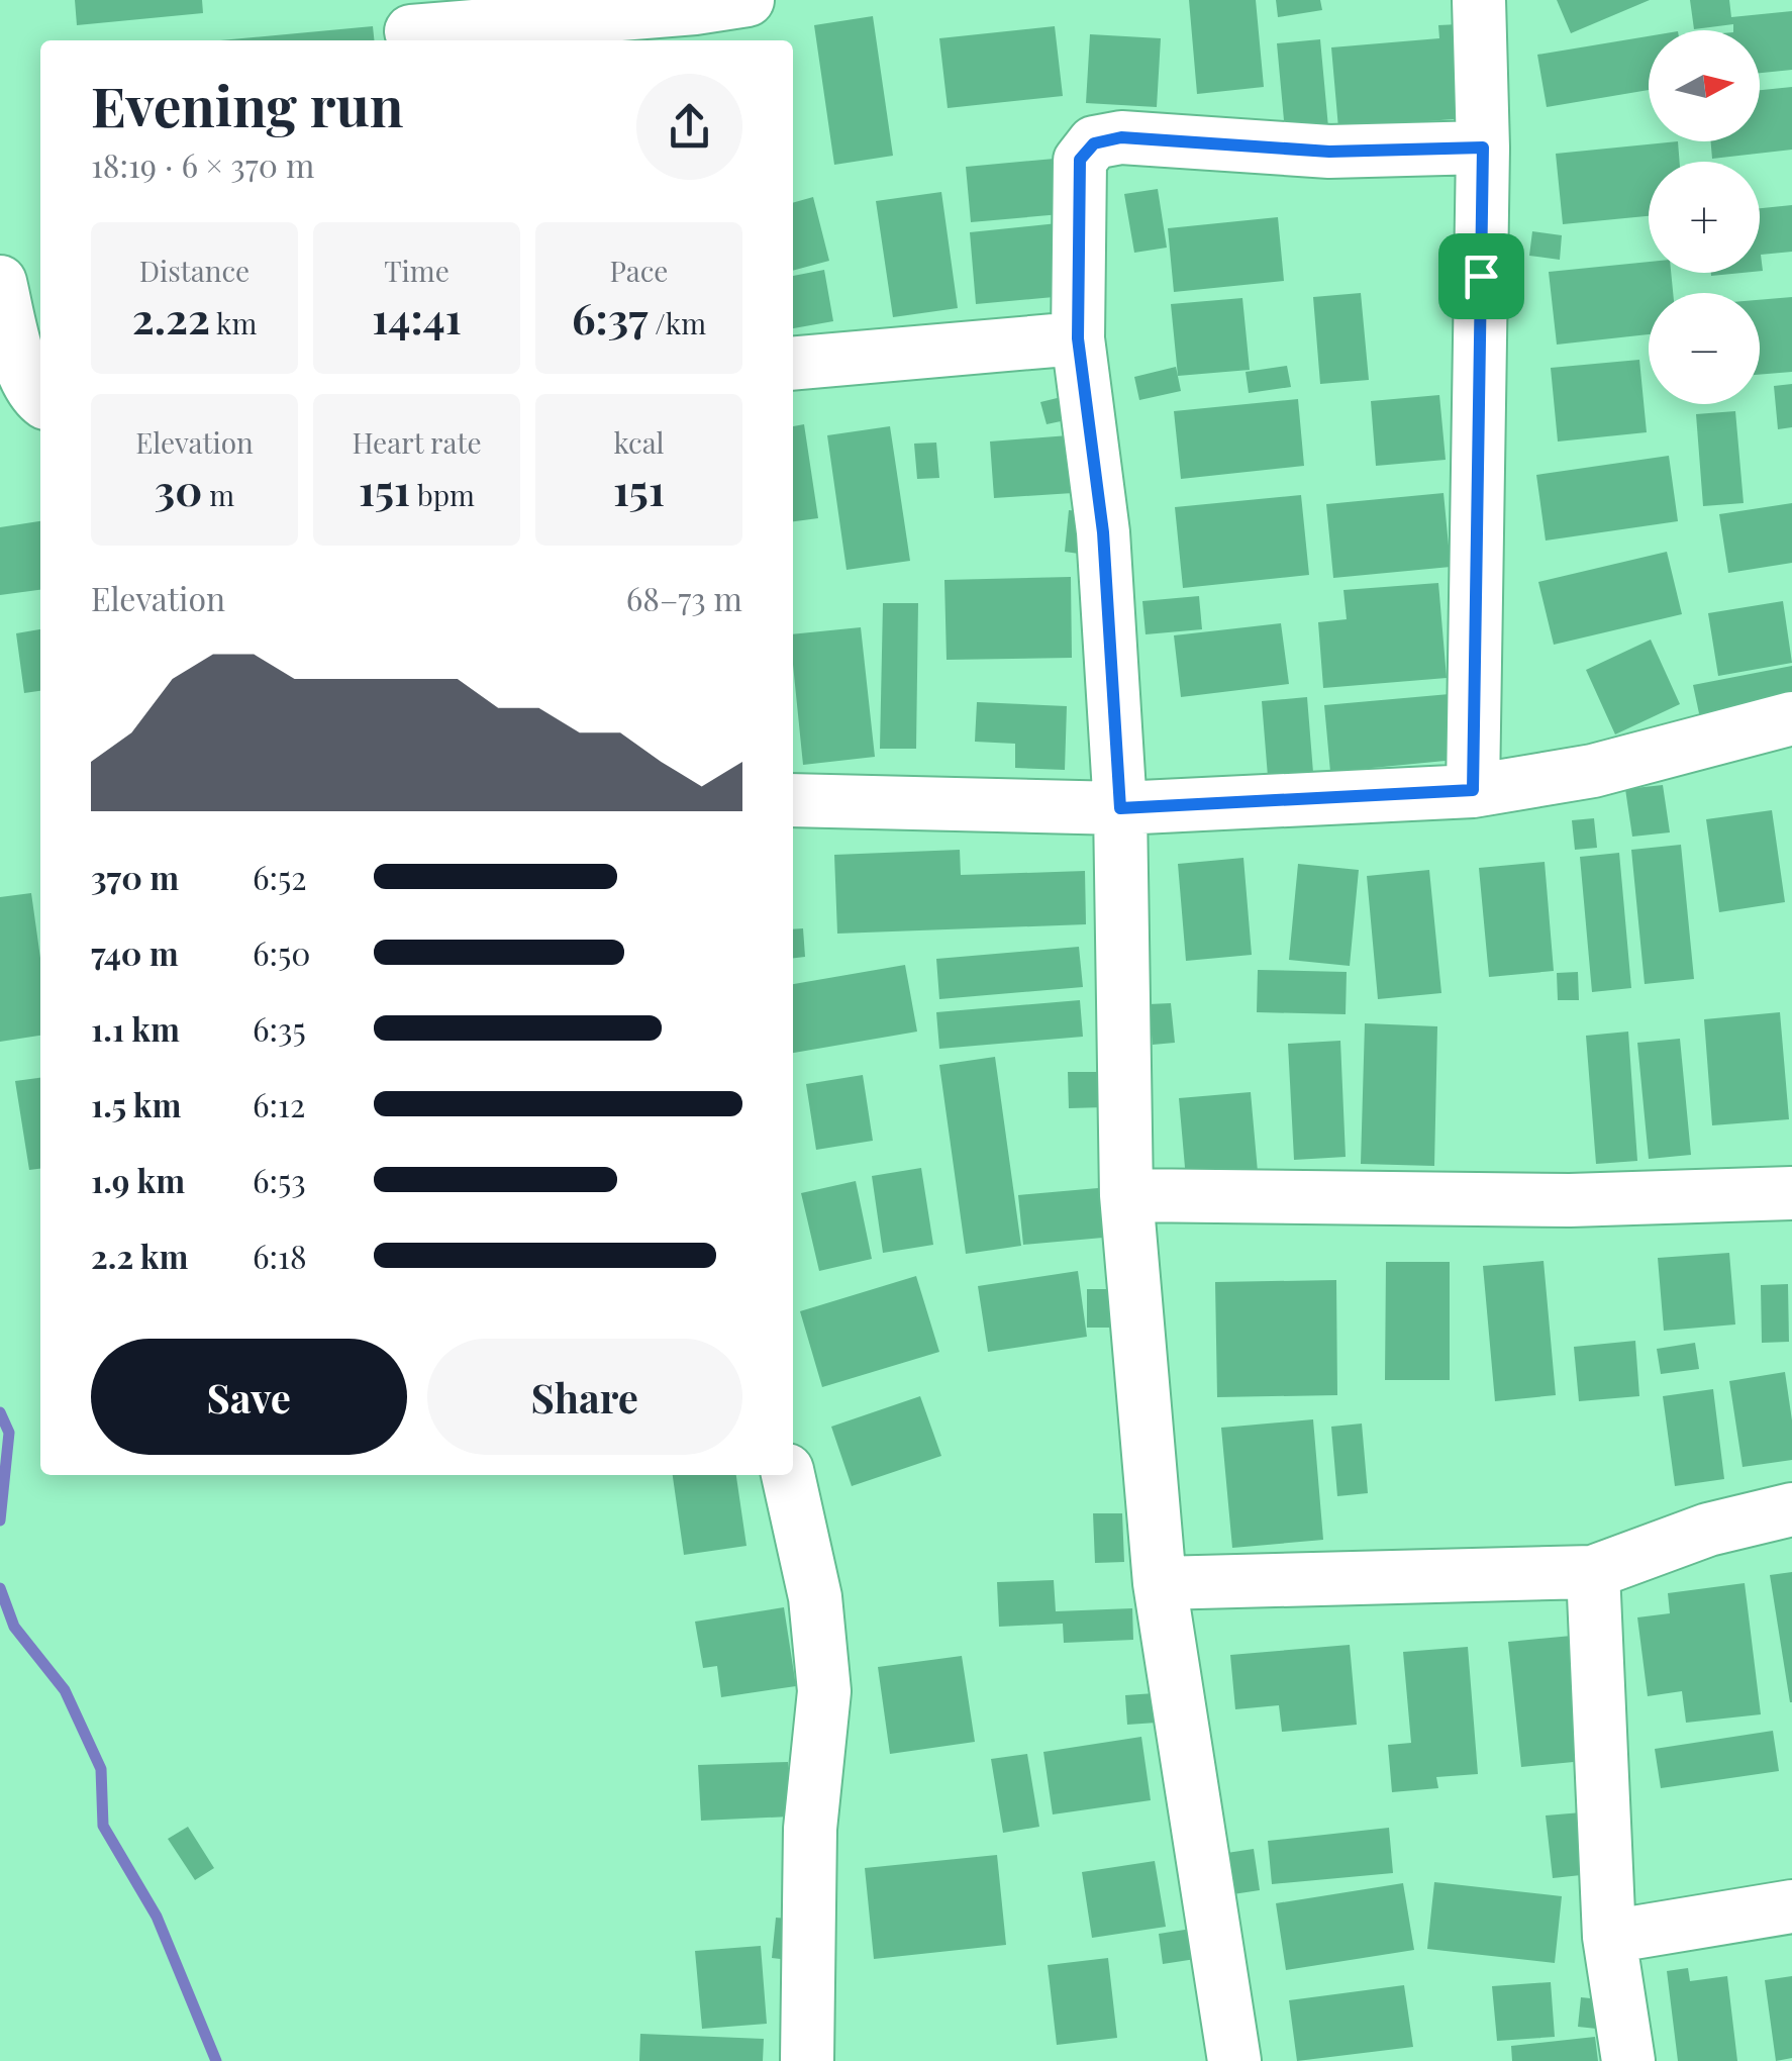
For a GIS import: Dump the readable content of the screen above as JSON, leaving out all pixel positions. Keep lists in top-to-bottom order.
{
  "north": "right",
  "page": {
    "map_buttons": ["+", "−"],
    "heading": ["Evening run", "18:19 · 6 × 370 m"],
    "stats": [
      ["Distance", "2.22 km"],
      ["Time", "14:41"],
      ["Pace", "6:37 /km"],
      ["Elevation", "30 m"],
      ["Heart rate", "151 bpm"],
      ["kcal", "151"]
    ],
    "chart": ["Elevation", "68–73 m"],
    "list": [
      {
        "name": "370 m",
        "note": "6:52"
      },
      {
        "name": "740 m",
        "note": "6:50"
      },
      {
        "name": "1.1 km",
        "note": "6:35"
      },
      {
        "name": "1.5 km",
        "note": "6:12"
      },
      {
        "name": "1.9 km",
        "note": "6:53"
      },
      {
        "name": "2.2 km",
        "note": "6:18"
      }
    ],
    "buttons": ["Save", "Share"]
  }
}
